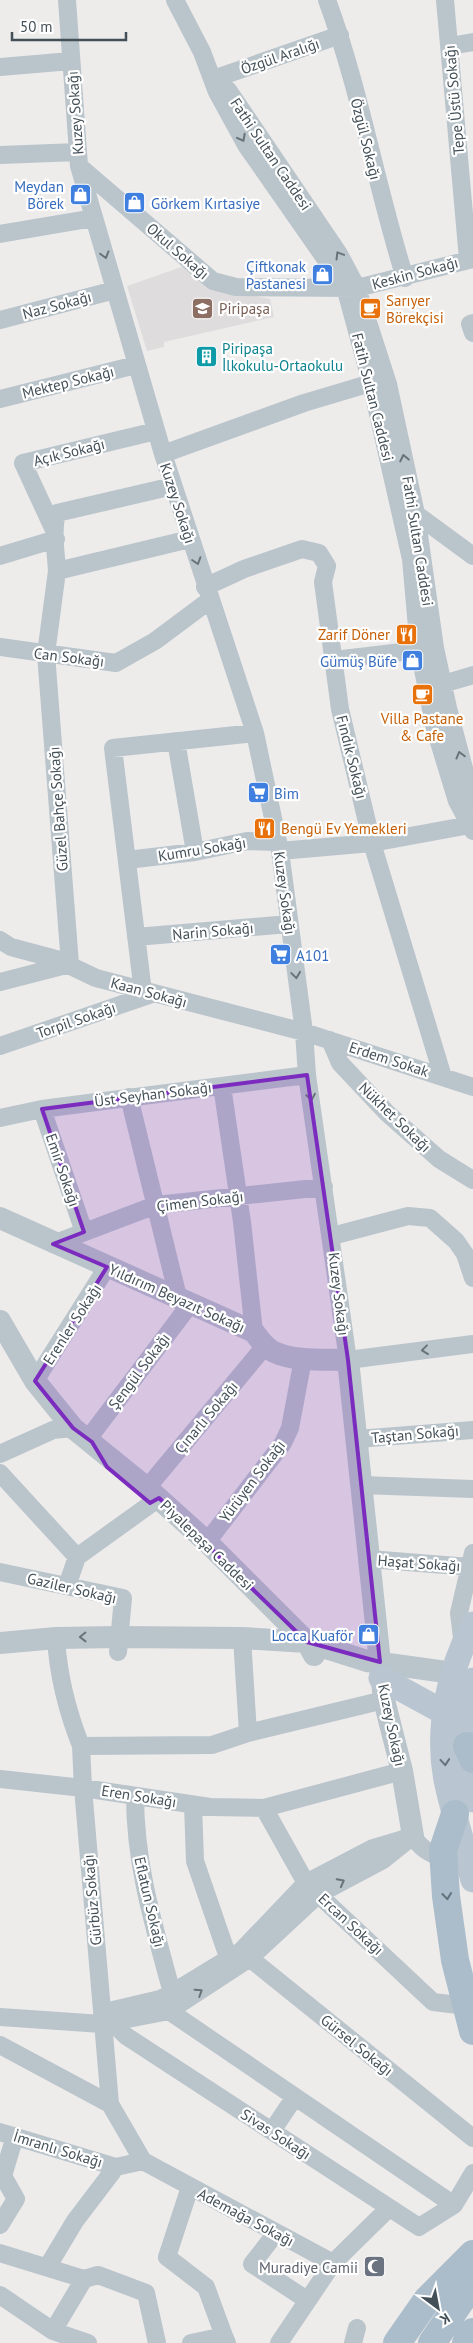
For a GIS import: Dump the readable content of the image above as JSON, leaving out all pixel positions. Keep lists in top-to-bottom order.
{
  "streets": {
    "street": [
      "Özgül Aralığı",
      "Tepe Üstü Sokağı",
      "Kuzey Sokağı",
      "Özgül Sokağı",
      "Fathi Sultan Caddesi",
      "Okul Sokağı",
      "Keskin Sokağı",
      "Naz Sokağı",
      "Mektep Sokağı",
      "Fatih Sultan Caddesi",
      "Açık Sokağı",
      "Can Sokağı",
      "Fındık Sokağı",
      "Güzel Bahçe Sokağı",
      "Kumru Sokağı",
      "Narin Sokağı",
      "Kaan Sokağı",
      "Torpil Sokağı",
      "Erdem Sokak",
      "Üst Seyhan Sokağı",
      "Nükhet Sokağı",
      "Emir Sokağı",
      "Çimen Sokağı",
      "Yıldırım Beyazıt Sokağı",
      "Erenler Sokağı",
      "Şengül Sokağı",
      "Çınarlı Sokağı",
      "Taştan Sokağı",
      "Yürüyen Sokağı",
      "Piyalepaşa Caddesi",
      "Haşat Sokağı",
      "Gaziler Sokağı",
      "Eren Sokağı",
      "Gürbüz Sokağı",
      "Eflatun Sokağı",
      "Ercan Sokağı",
      "Gürsel Sokağı",
      "Sivas Sokağı",
      "İmranlı Sokağı",
      "Ademağa Sokağı"
    ]
  },
  "crossings": [
    ["Özgül Aralığı", "Özgül Sokağı"],
    ["Özgül Aralığı", "Fathi Sultan Caddesi"],
    ["Tepe Üstü Sokağı", "Keskin Sokağı"],
    ["Kuzey Sokağı", "Okul Sokağı"],
    ["Kuzey Sokağı", "Naz Sokağı"],
    ["Kuzey Sokağı", "Mektep Sokağı"],
    ["Kuzey Sokağı", "Açık Sokağı"],
    ["Kuzey Sokağı", "Can Sokağı"],
    ["Kuzey Sokağı", "Fındık Sokağı"],
    ["Kuzey Sokağı", "Kumru Sokağı"],
    ["Kuzey Sokağı", "Narin Sokağı"],
    ["Kuzey Sokağı", "Kaan Sokağı"],
    ["Kuzey Sokağı", "Erdem Sokak"],
    ["Kuzey Sokağı", "Üst Seyhan Sokağı"],
    ["Kuzey Sokağı", "Çimen Sokağı"],
    ["Kuzey Sokağı", "Yıldırım Beyazıt Sokağı"],
    ["Kuzey Sokağı", "Taştan Sokağı"],
    ["Kuzey Sokağı", "Haşat Sokağı"],
    ["Kuzey Sokağı", "Eren Sokağı"],
    ["Özgül Sokağı", "Keskin Sokağı"],
    ["Fathi Sultan Caddesi", "Okul Sokağı"],
    ["Fathi Sultan Caddesi", "Keskin Sokağı"],
    ["Fathi Sultan Caddesi", "Fatih Sultan Caddesi"],
    ["Okul Sokağı", "Keskin Sokağı"],
    ["Okul Sokağı", "Fatih Sultan Caddesi"],
    ["Keskin Sokağı", "Fatih Sultan Caddesi"],
    ["Açık Sokağı", "Güzel Bahçe Sokağı"],
    ["Can Sokağı", "Fındık Sokağı"],
    ["Can Sokağı", "Güzel Bahçe Sokağı"],
    ["Fındık Sokağı", "Erdem Sokak"],
    ["Güzel Bahçe Sokağı", "Kaan Sokağı"],
    ["Kaan Sokağı", "Torpil Sokağı"],
    ["Kaan Sokağı", "Erdem Sokak"],
    ["Erdem Sokak", "Nükhet Sokağı"],
    ["Üst Seyhan Sokağı", "Emir Sokağı"],
    ["Emir Sokağı", "Çimen Sokağı"],
    ["Çimen Sokağı", "Yıldırım Beyazıt Sokağı"],
    ["Yıldırım Beyazıt Sokağı", "Erenler Sokağı"],
    ["Yıldırım Beyazıt Sokağı", "Şengül Sokağı"],
    ["Yıldırım Beyazıt Sokağı", "Çınarlı Sokağı"],
    ["Yıldırım Beyazıt Sokağı", "Yürüyen Sokağı"],
    ["Erenler Sokağı", "Piyalepaşa Caddesi"],
    ["Şengül Sokağı", "Piyalepaşa Caddesi"],
    ["Çınarlı Sokağı", "Piyalepaşa Caddesi"],
    ["Yürüyen Sokağı", "Piyalepaşa Caddesi"],
    ["Eren Sokağı", "Gürbüz Sokağı"],
    ["Eren Sokağı", "Eflatun Sokağı"],
    ["Eren Sokağı", "Ercan Sokağı"],
    ["Gürbüz Sokağı", "Sivas Sokağı"],
    ["İmranlı Sokağı", "Ademağa Sokağı"]
  ],
  "one_way": ["Fathi Sultan Caddesi", "Fatih Sultan Caddesi"],
  "places": {
    "shop": [
      "Meydan Börek",
      "Görkem Kırtasiye",
      "Çiftkonak Pastanesi",
      "Gümüş Büfe",
      "Locca Kuaför"
    ],
    "school or university": ["Piripaşa"],
    "cafe": ["Sarıyer Börekçisi", "Villa Pastane & Cafe"],
    "building": ["Piripaşa İlkokulu-Ortaokulu"],
    "restaurant": ["Zarif Döner", "Bengü Ev Yemekleri"],
    "supermarket": ["Bim", "A101"],
    "mosque": ["Muradiye Camii"]
  },
  "scale_bar": "50 m",
  "north": "bottom right"
}
